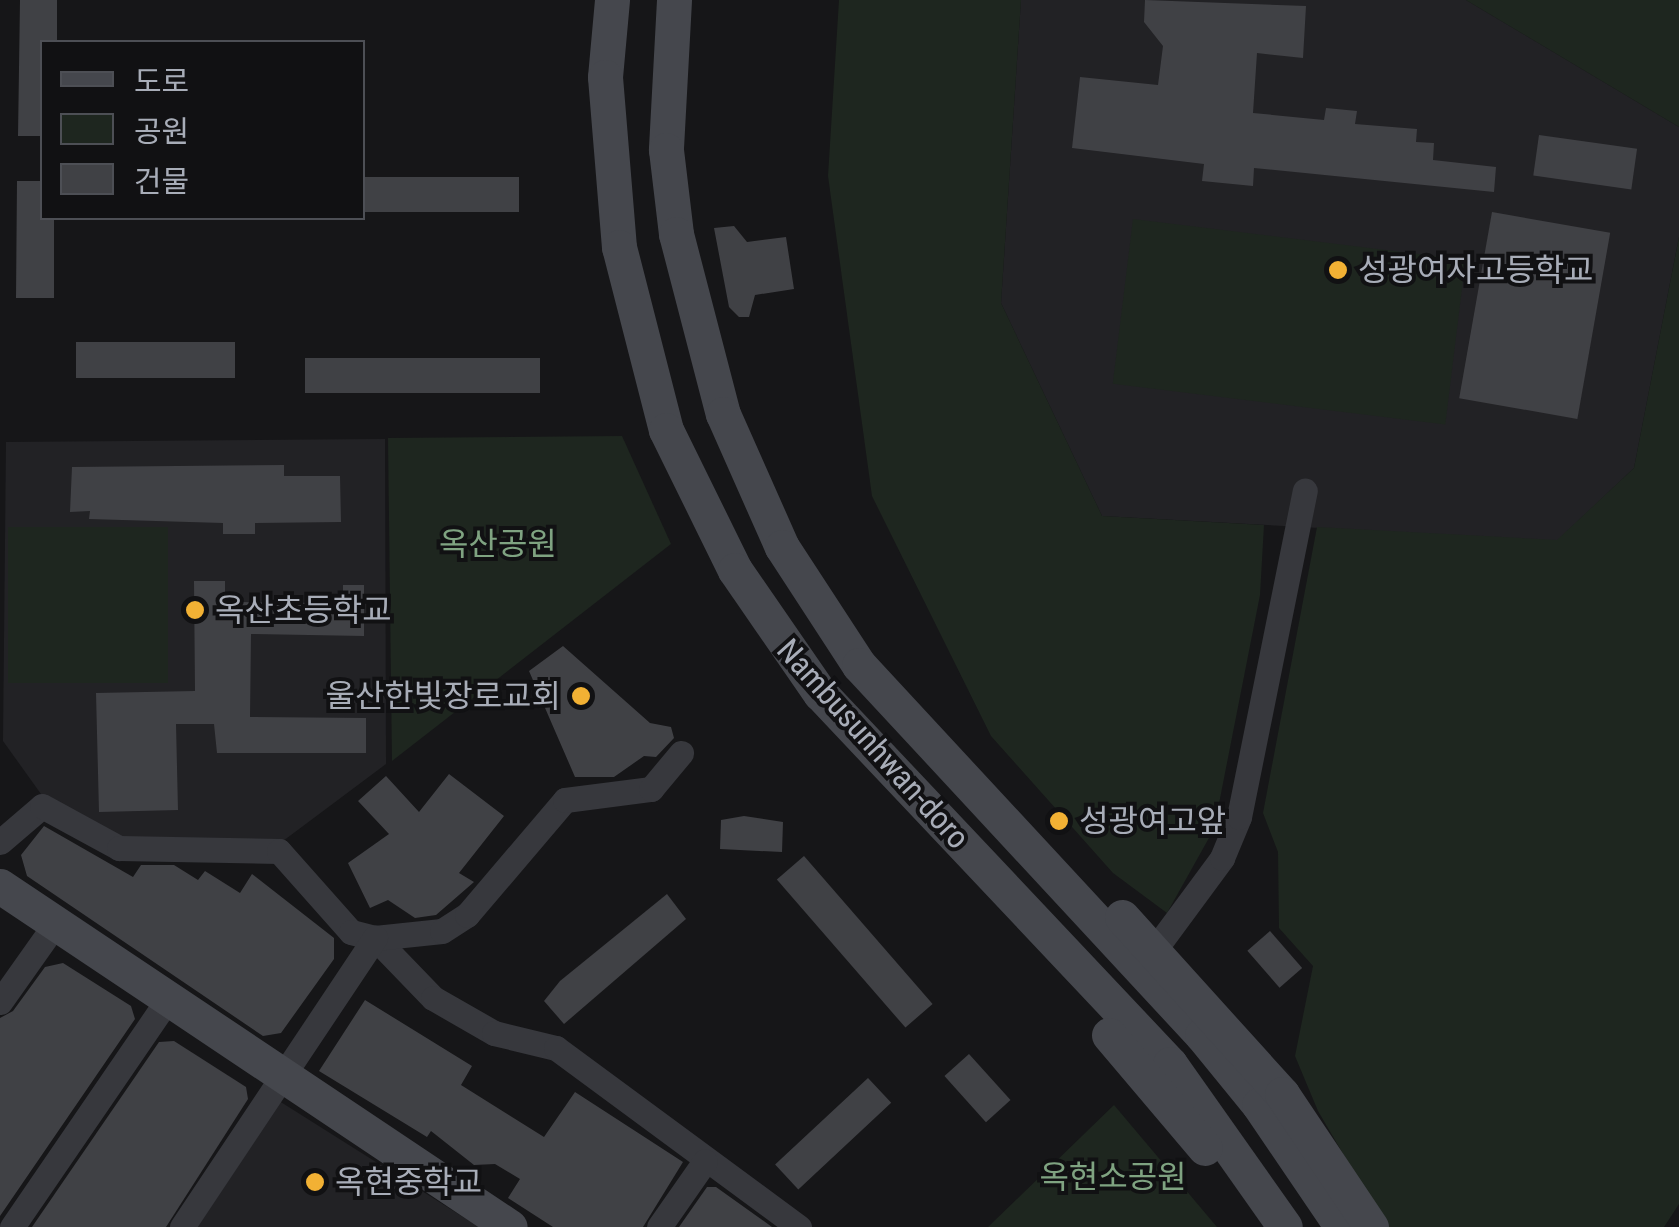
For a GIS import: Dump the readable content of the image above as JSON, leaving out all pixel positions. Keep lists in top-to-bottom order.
{
  "streets": {
    "main road": ["Nambusunhwan-doro"]
  },
  "parks": ["옥산공원", "옥현소공원"],
  "places": [
    "성광여자고등학교",
    "옥산초등학교",
    "울산한빛장로교회",
    "성광여고앞",
    "옥현중학교"
  ],
  "legend": ["도로", "공원", "건물"]
}
